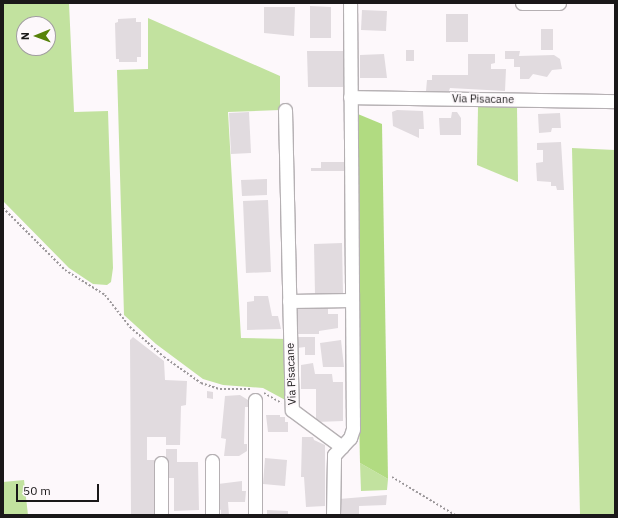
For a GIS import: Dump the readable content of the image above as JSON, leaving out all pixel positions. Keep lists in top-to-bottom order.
{
  "streets": {
    "street": ["Via Pisacane"]
  },
  "scale_bar": "50 m",
  "north": "left"
}
